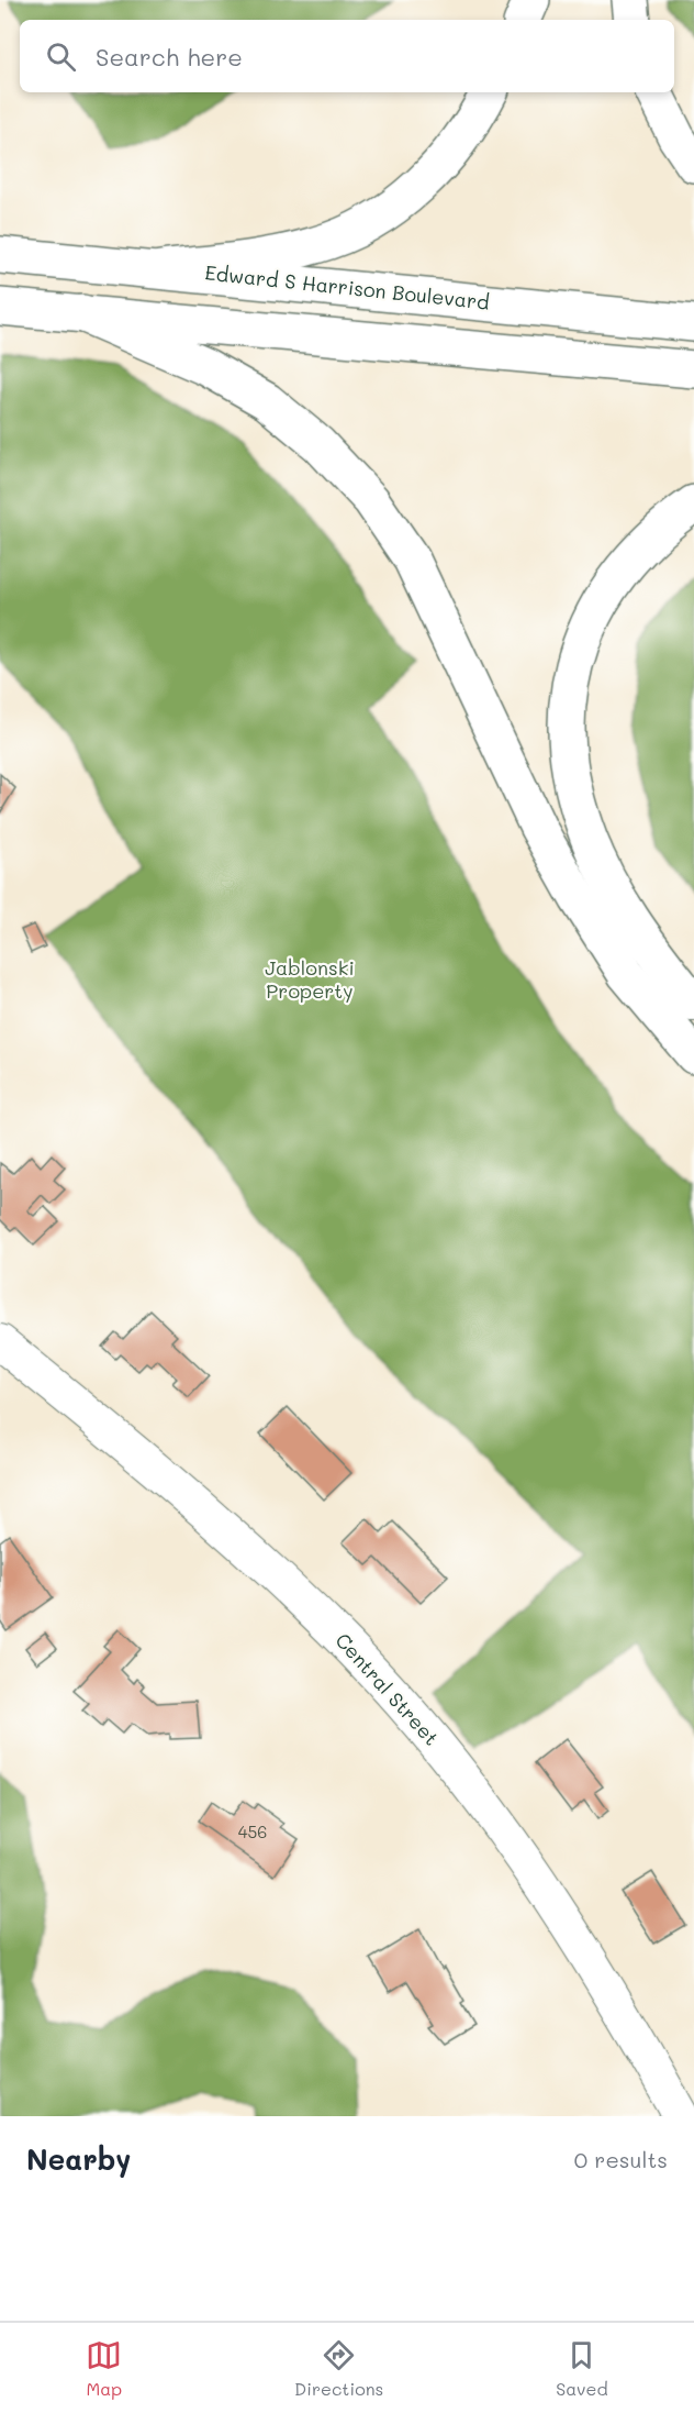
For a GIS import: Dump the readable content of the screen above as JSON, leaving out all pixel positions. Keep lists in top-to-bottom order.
{
  "streets": {
    "main road": ["Edward S Harrison Boulevard"],
    "street": ["Central Street"]
  },
  "parks": ["Jablonski Property"],
  "house_numbers": ["456"],
  "page": {
    "search": "Search here",
    "heading": ["Nearby", "0 results"],
    "nav": ["Map", "Directions", "Saved"]
  }
}
